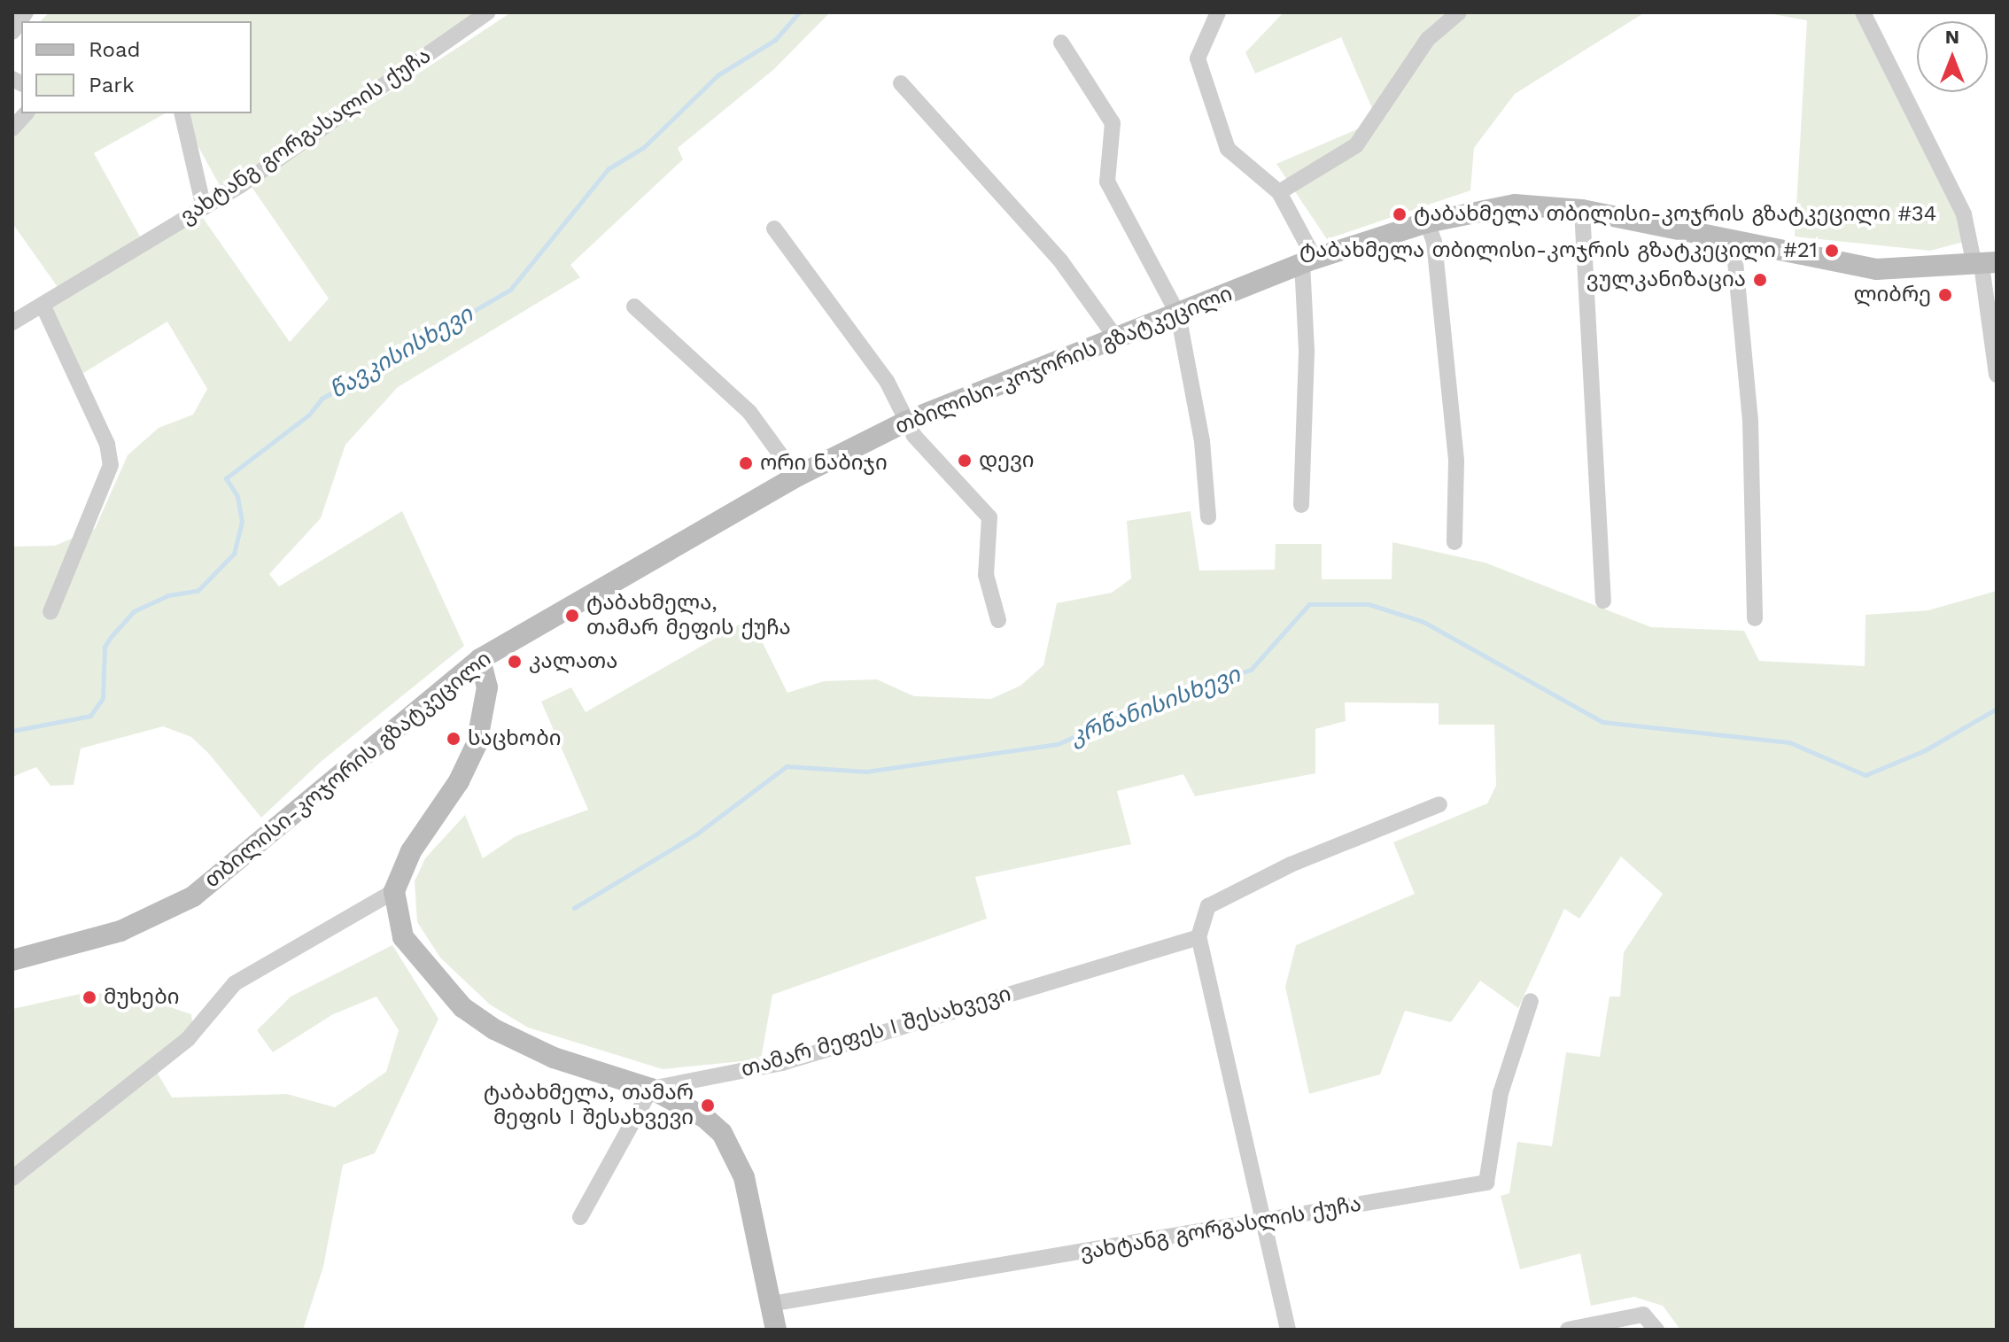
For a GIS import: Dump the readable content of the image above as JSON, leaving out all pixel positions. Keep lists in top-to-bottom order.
{
  "streets": {
    "main road": ["თბილისი-კოჯორის გზატკეცილი"],
    "street": ["ვახტანგ გორგასალის ქუჩა", "თამარ მეფეს I შესახვევი", "ვახტანგ გორგასლის ქუჩა"]
  },
  "water": ["წავკისისხევი", "კრწანისისხევი"],
  "places": [
    "ტაბახმელა თბილისი-კოჯრის გზატკეცილი #34",
    "ტაბახმელა თბილისი-კოჯრის გზატკეცილი #21",
    "ვულკანიზაცია",
    "ლიბრე",
    "დევი",
    "ორი ნაბიჯი",
    "ტაბახმელა, თამარ მეფის ქუჩა",
    "კალათა",
    "საცხობი",
    "მუხები",
    "ტაბახმელა, თამარ მეფის I შესახვევი"
  ],
  "legend": ["Road", "Park"],
  "north": "top"
}
